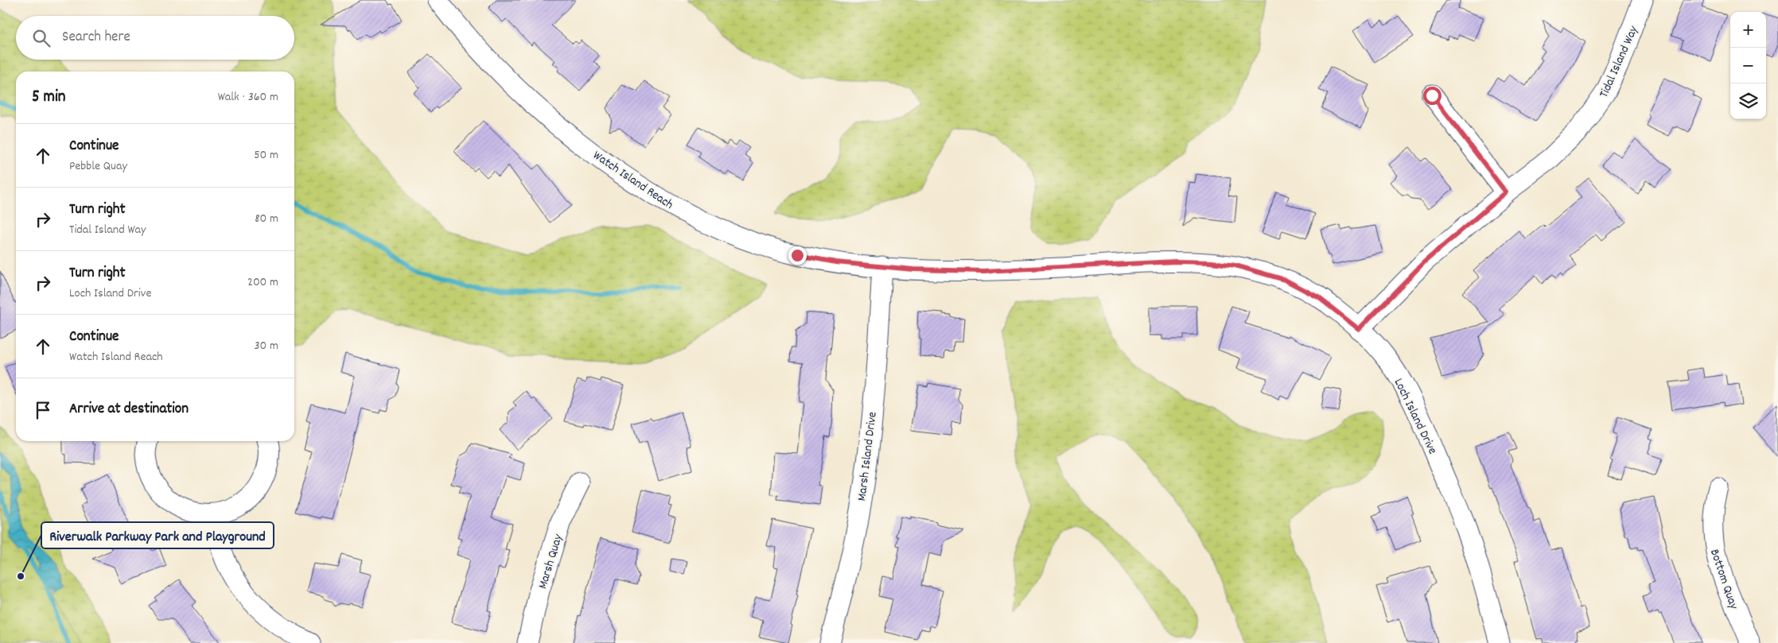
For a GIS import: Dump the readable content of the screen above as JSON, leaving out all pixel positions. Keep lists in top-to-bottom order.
{
  "streets": {
    "street": [
      "Tidal Island Way",
      "Watch Island Reach",
      "Loch Island Drive",
      "Marsh Island Drive",
      "Marsh Quay",
      "Bottom Quay"
    ]
  },
  "crossings": [
    ["Tidal Island Way", "Loch Island Drive"],
    ["Watch Island Reach", "Loch Island Drive"],
    ["Watch Island Reach", "Marsh Island Drive"],
    ["Loch Island Drive", "Marsh Island Drive"]
  ],
  "places": ["Riverwalk Parkway Park and Playground"],
  "page": {
    "map_buttons": ["+", "−"],
    "search": "Search here",
    "heading": ["5 min", "Walk · 360 m"],
    "list": [
      ["Continue", "Pebble Quay", "50 m"],
      ["Turn right", "Tidal Island Way", "80 m"],
      ["Turn right", "Loch Island Drive", "200 m"],
      ["Continue", "Watch Island Reach", "30 m"],
      "Arrive at destination"
    ]
  }
}
